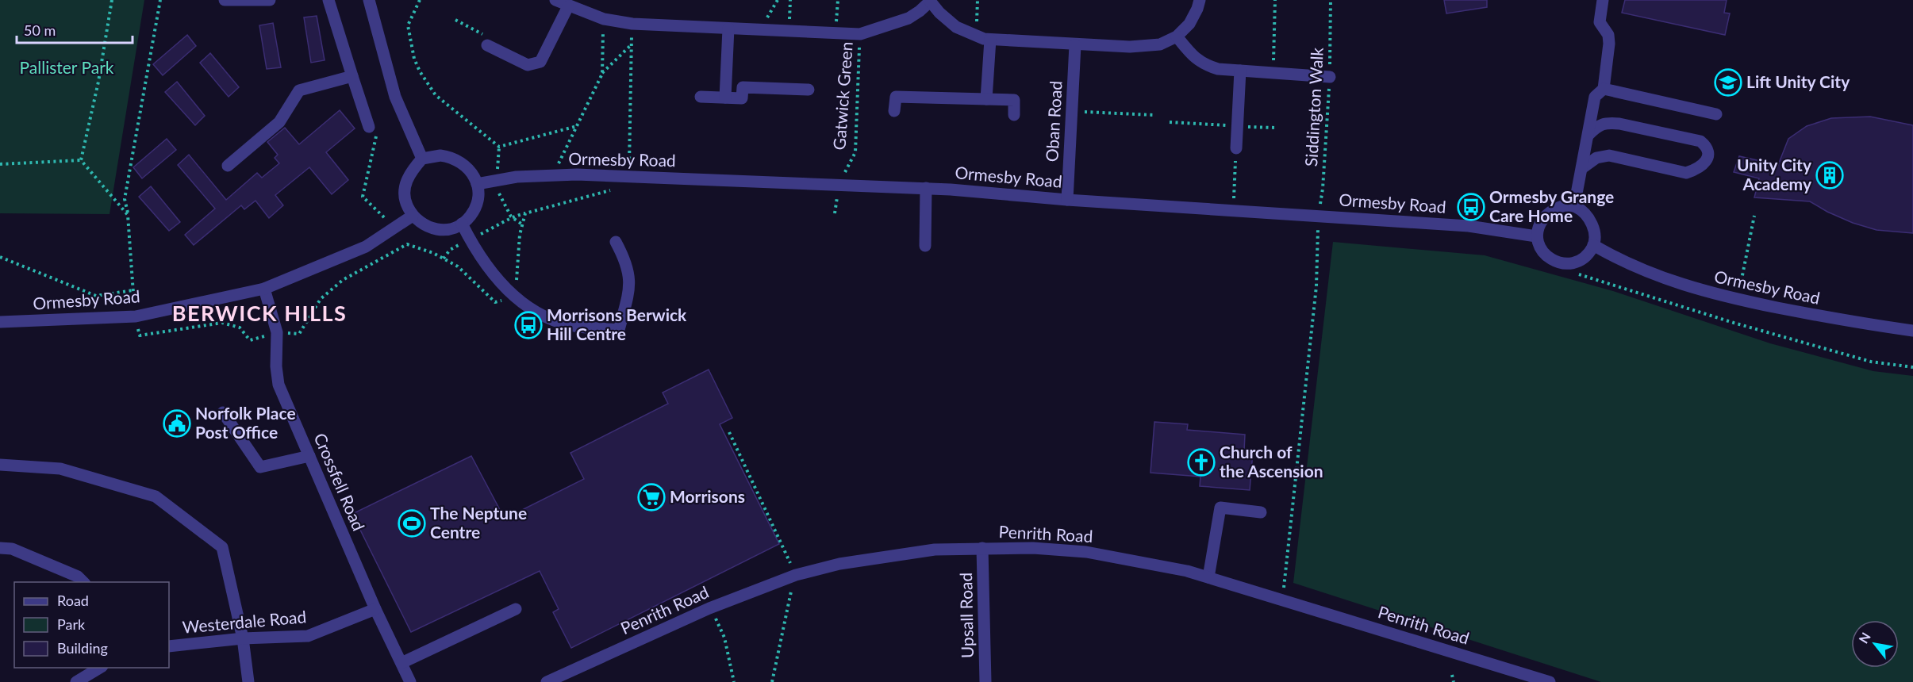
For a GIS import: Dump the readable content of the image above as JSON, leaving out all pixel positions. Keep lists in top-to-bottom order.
{
  "streets": {
    "street": [
      "Oban Road",
      "Ormesby Road",
      "Crossfell Road",
      "Penrith Road",
      "Upsall Road",
      "Westerdale Road"
    ],
    "path": ["Gatwick Green", "Siddington Walk"]
  },
  "crossings": [
    ["Gatwick Green", "Ormesby Road"],
    ["Siddington Walk", "Ormesby Road"],
    ["Siddington Walk", "Penrith Road"],
    ["Oban Road", "Ormesby Road"],
    ["Ormesby Road", "Crossfell Road"],
    ["Crossfell Road", "Westerdale Road"],
    ["Penrith Road", "Upsall Road"]
  ],
  "districts": ["BERWICK HILLS"],
  "parks": ["Pallister Park"],
  "places": {
    "school or university": ["Lift Unity City"],
    "building": ["Unity City Academy"],
    "bus stop": ["Ormesby Grange Care Home", "Morrisons Berwick Hill Centre"],
    "public building": ["Norfolk Place Post Office"],
    "church": ["Church of the Ascension"],
    "supermarket": ["Morrisons"],
    "sports": ["The Neptune Centre"]
  },
  "legend": ["Road", "Park", "Building"],
  "scale_bar": "50 m",
  "north": "top left"
}
